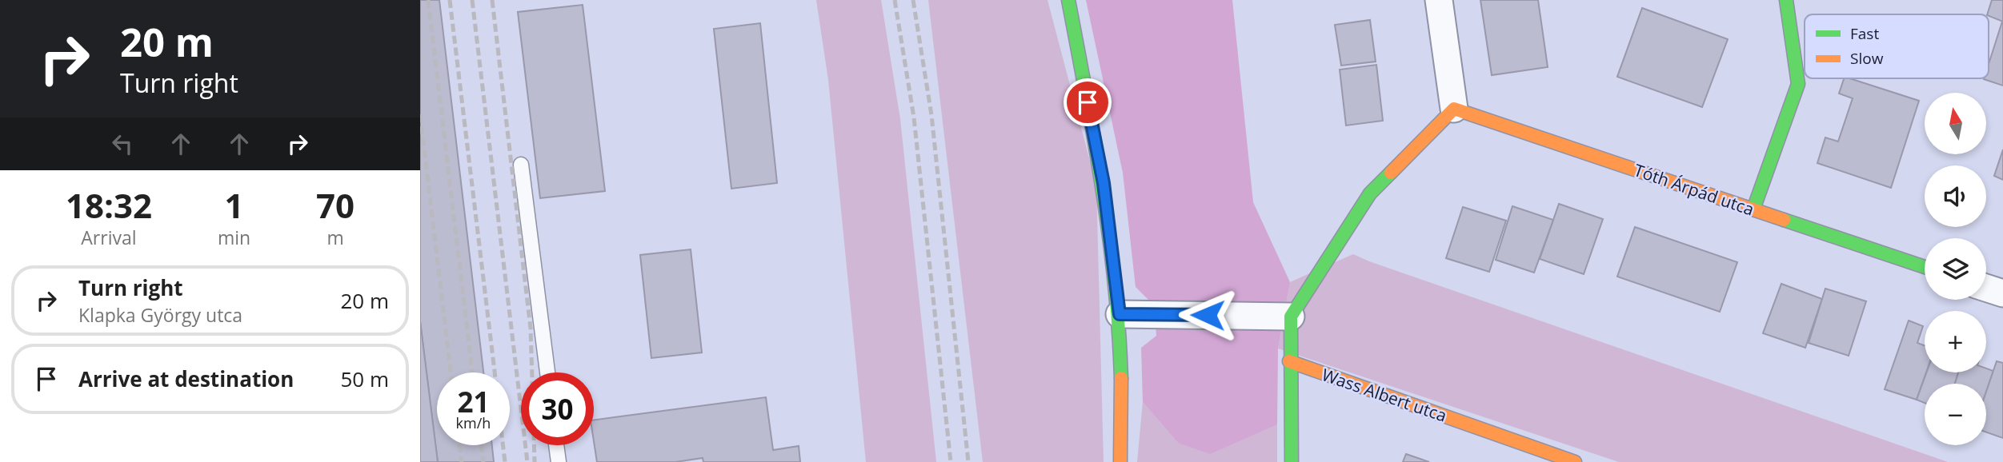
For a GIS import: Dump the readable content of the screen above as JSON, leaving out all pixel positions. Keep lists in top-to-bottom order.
{
  "streets": {
    "street": ["Tóth Árpád utca", "Wass Albert utca"]
  },
  "legend": ["Fast", "Slow"],
  "north": "top",
  "page": {
    "turn": ["20 m", "Turn right"],
    "map_buttons": ["+", "−"],
    "eta": [
      "18:32",
      "Arrival",
      "1",
      "min",
      "70",
      "m"
    ],
    "list": [
      {
        "name": "Turn right",
        "note": "Klapka György utca",
        "value": "20 m"
      },
      {
        "name": "Arrive at destination",
        "value": "50 m"
      }
    ],
    "speed": "21 km/h",
    "limit": "30"
  }
}
